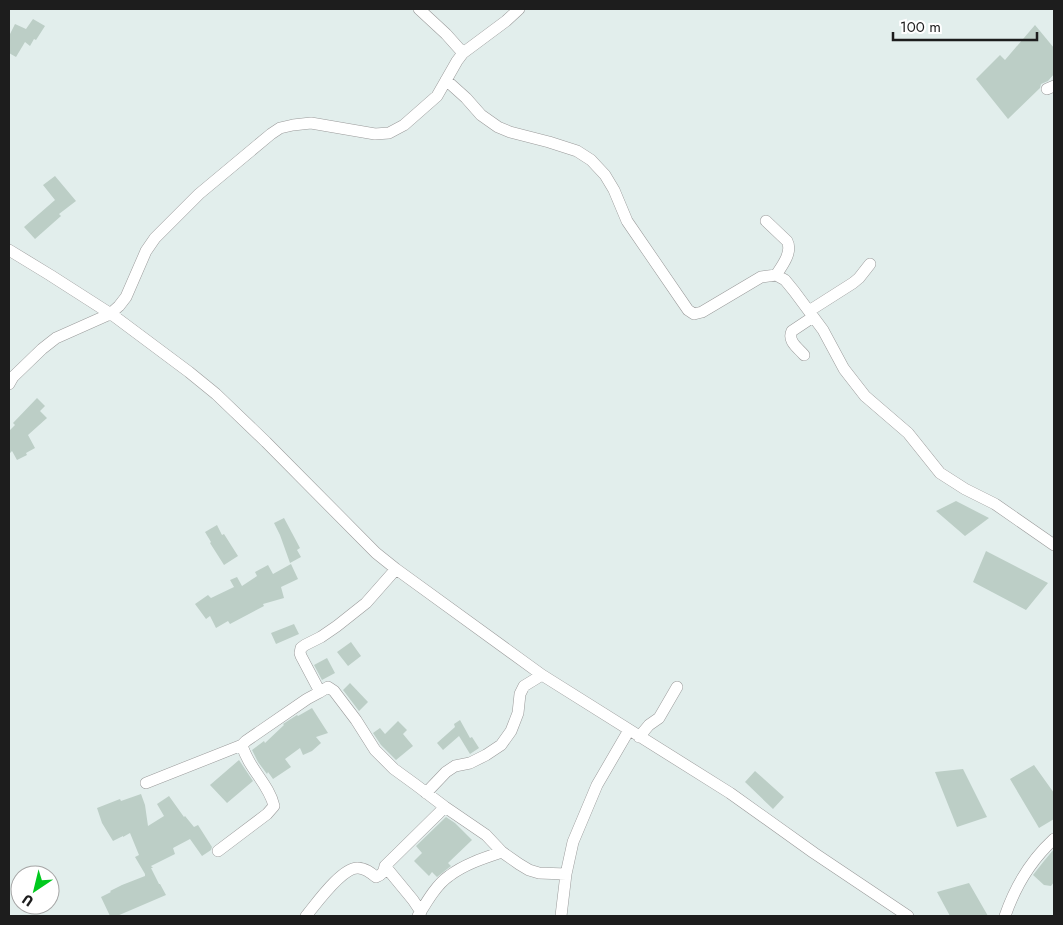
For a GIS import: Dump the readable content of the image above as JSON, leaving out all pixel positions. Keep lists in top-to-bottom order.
{
  "scale_bar": "100 m",
  "north": "bottom left"
}
